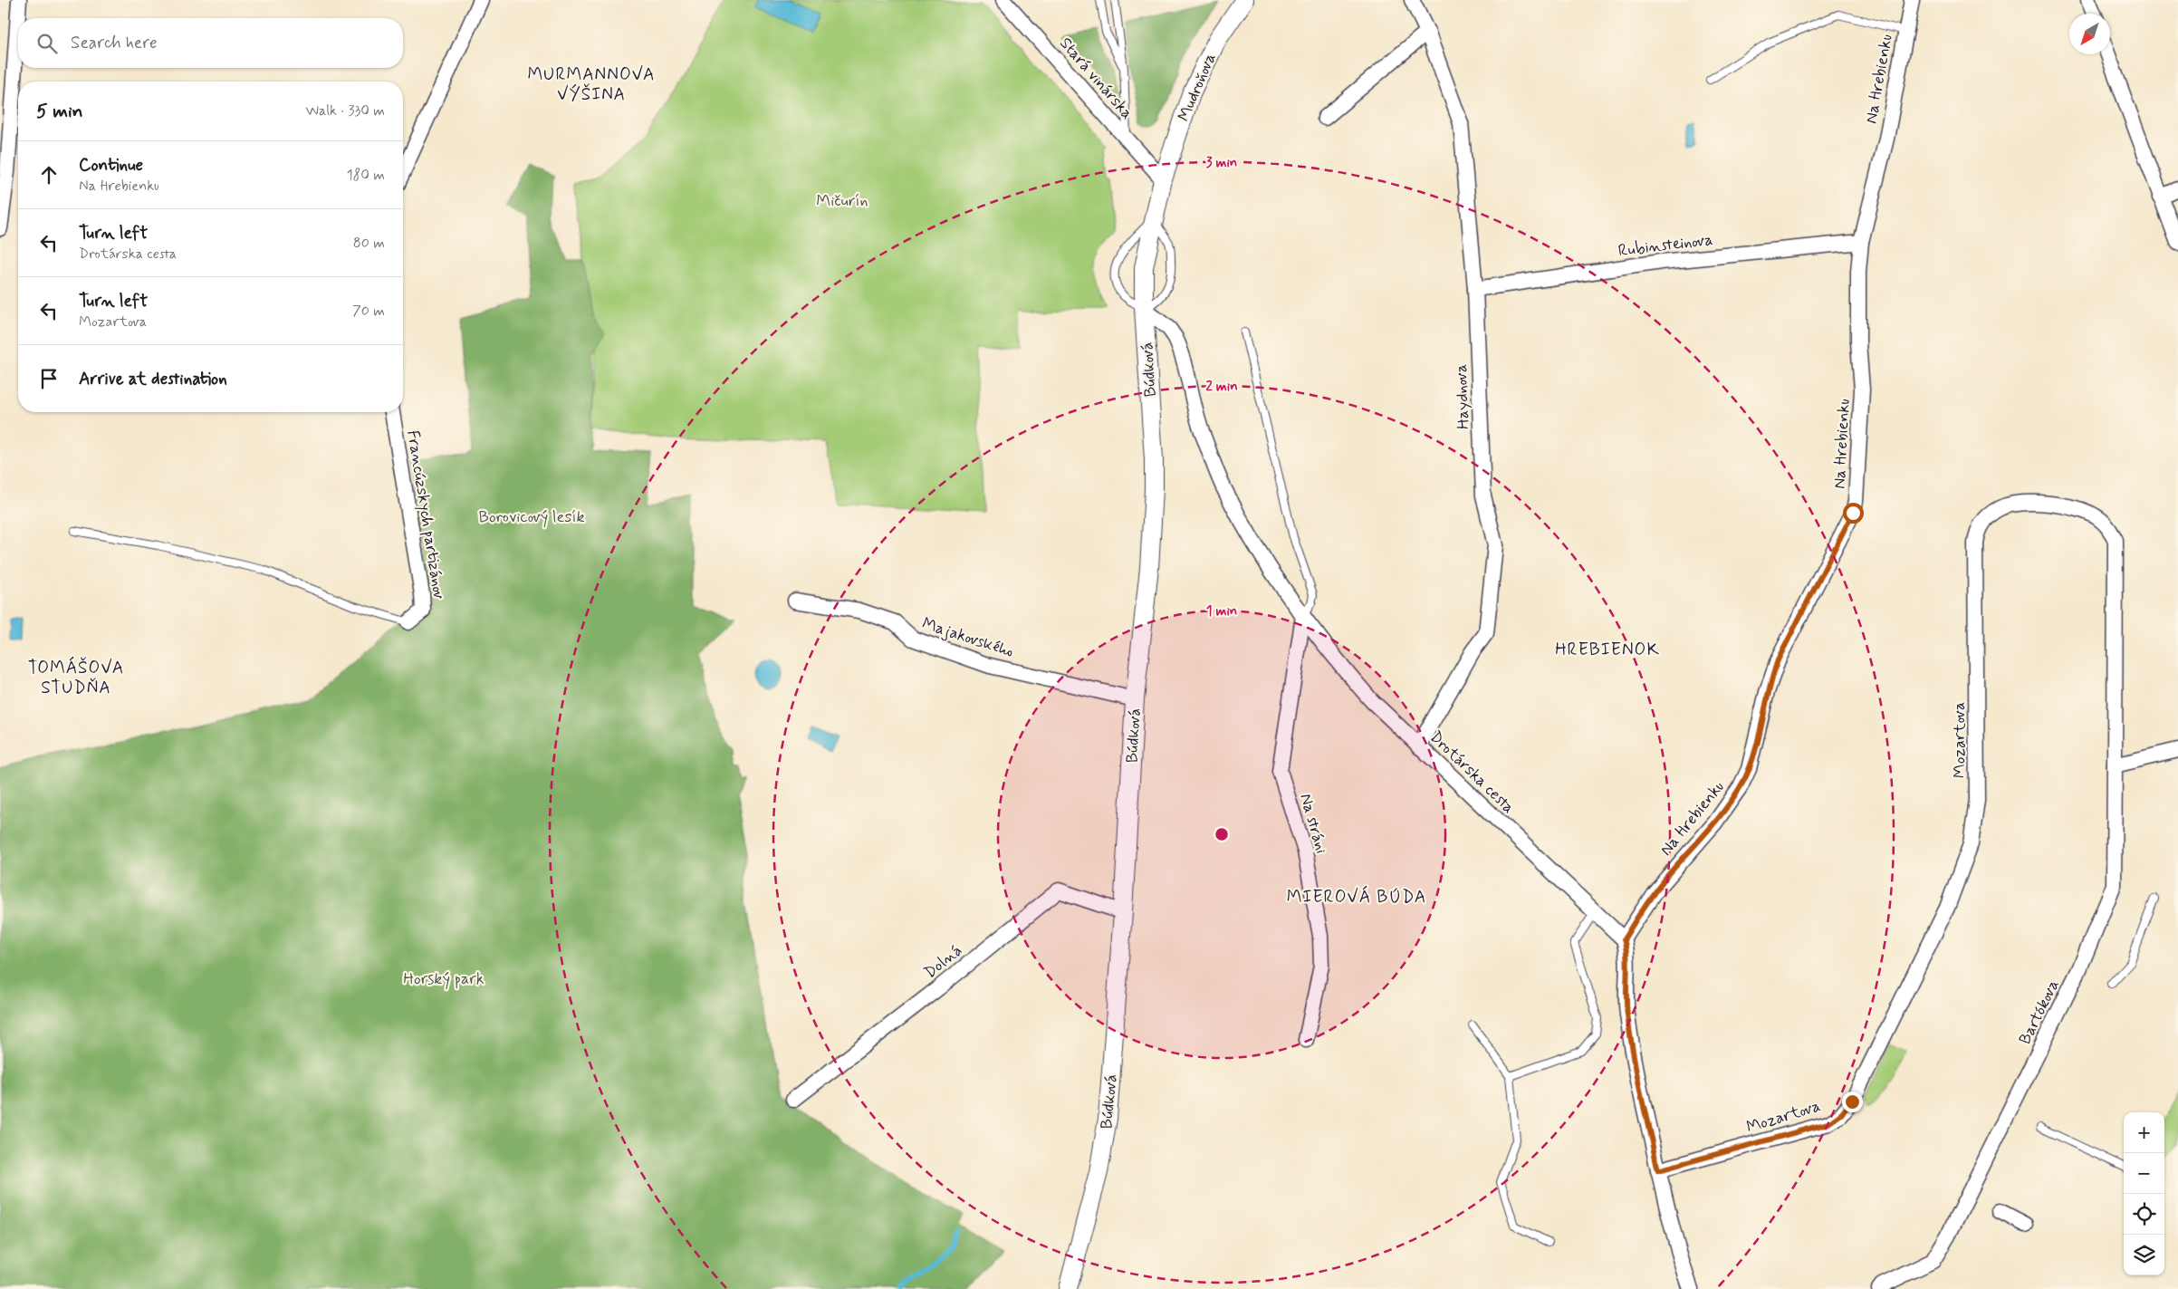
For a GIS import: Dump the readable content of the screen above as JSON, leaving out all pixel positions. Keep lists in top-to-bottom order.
{
  "streets": {
    "street": [
      "Stará vinárska",
      "Na Hrebienku",
      "Mudroňova",
      "Rubinsteinova",
      "Búdková",
      "Haydnova",
      "Francúzskych partizánov",
      "Majakovského",
      "Mozartova",
      "Drotárska cesta",
      "Na stráni",
      "Dolná",
      "Bartókova"
    ]
  },
  "crossings": [
    ["Stará vinárska", "Mudroňova"],
    ["Stará vinárska", "Búdková"],
    ["Na Hrebienku", "Rubinsteinova"],
    ["Na Hrebienku", "Drotárska cesta"],
    ["Mudroňova", "Búdková"],
    ["Rubinsteinova", "Haydnova"],
    ["Búdková", "Majakovského"],
    ["Búdková", "Drotárska cesta"],
    ["Búdková", "Dolná"],
    ["Haydnova", "Drotárska cesta"],
    ["Mozartova", "Bartókova"],
    ["Drotárska cesta", "Na stráni"]
  ],
  "districts": [
    "MURMANNOVA VÝŠINA",
    "HREBIENOK",
    "TOMÁŠOVA STUDŇA",
    "MIEROVÁ BÚDA"
  ],
  "parks": ["Mičurín", "Borovicový lesík", "Horský park"],
  "north": "bottom left",
  "page": {
    "search": "Search here",
    "heading": ["5 min", "Walk · 330 m"],
    "list": [
      ["Continue", "Na Hrebienku", "180 m"],
      ["Turn left", "Drotárska cesta", "80 m"],
      ["Turn left", "Mozartova", "70 m"],
      "Arrive at destination"
    ],
    "map_buttons": ["+", "−"]
  },
  "rings": ["3 min", "2 min", "1 min"]
}
